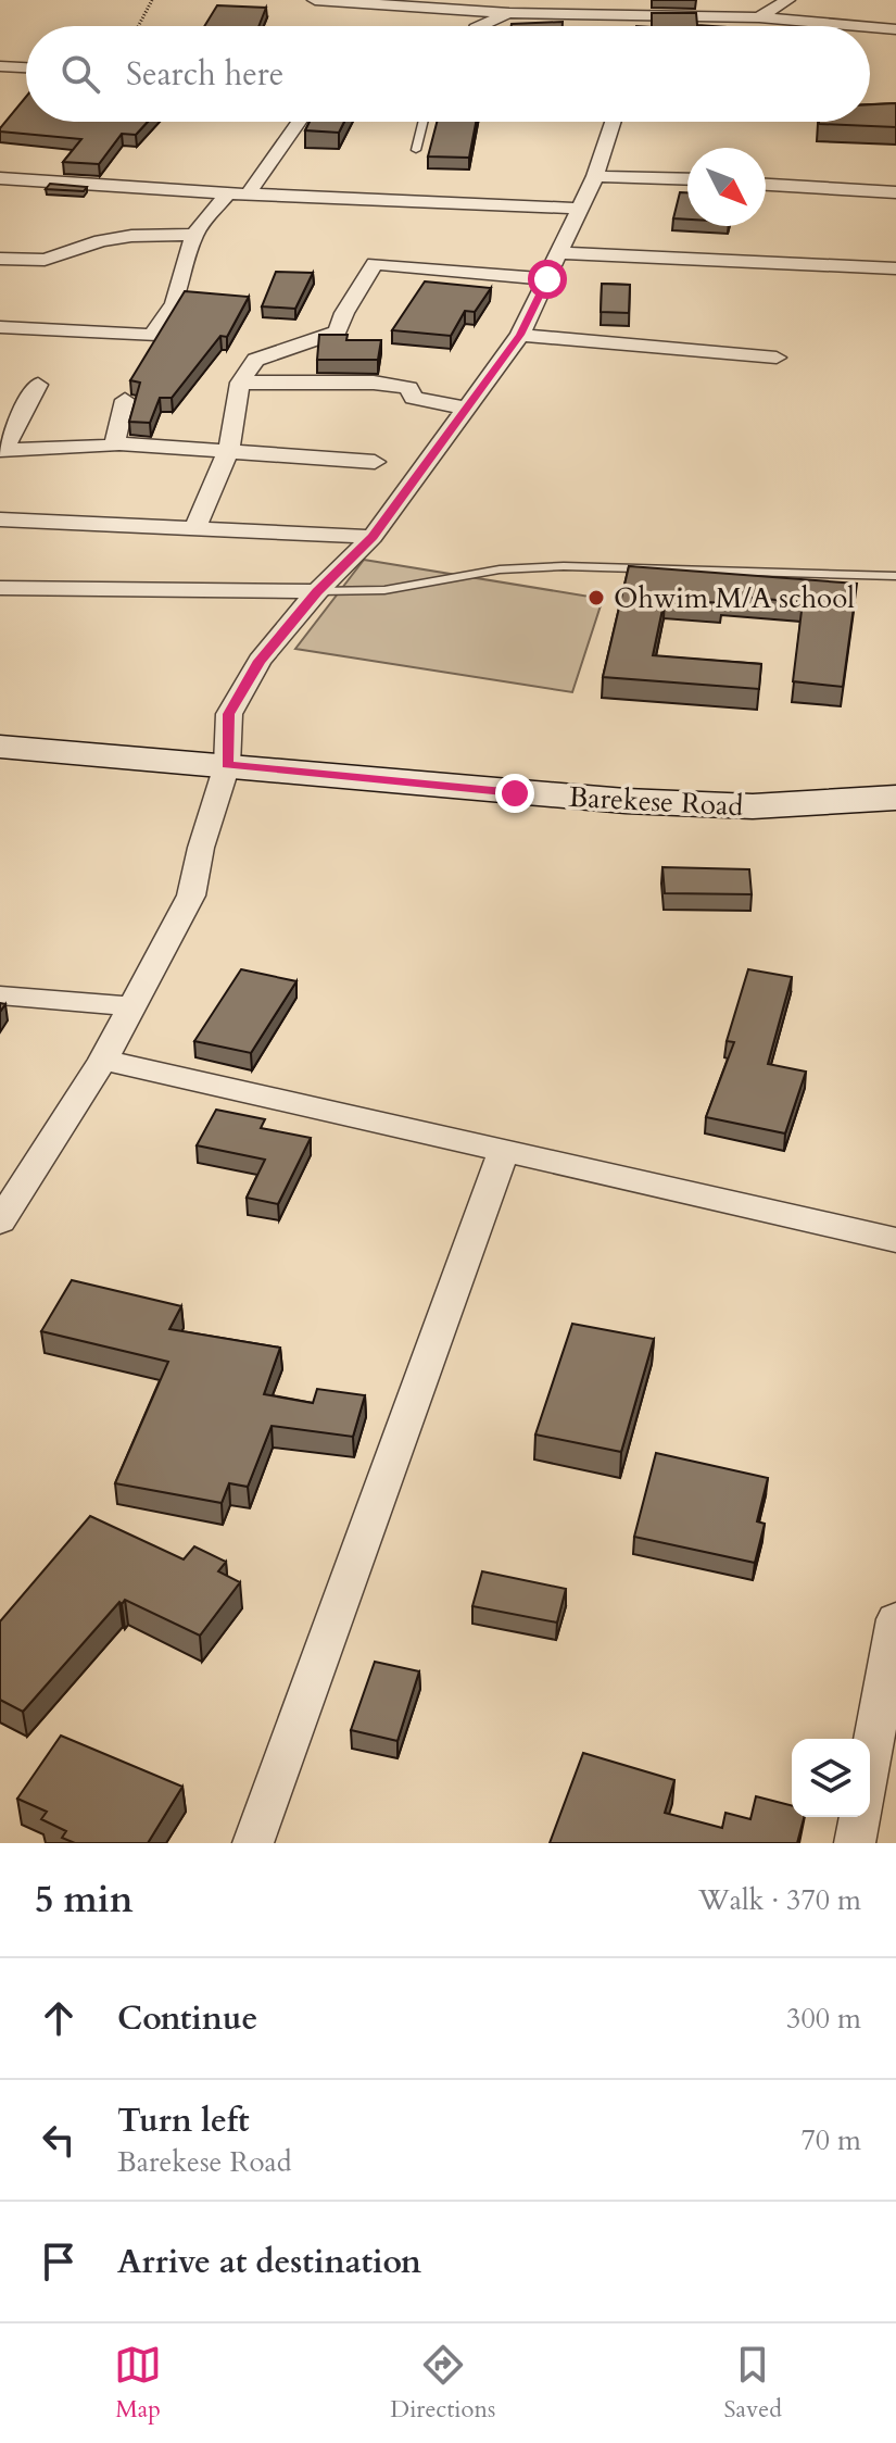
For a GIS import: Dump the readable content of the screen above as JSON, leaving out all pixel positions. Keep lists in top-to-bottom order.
{
  "streets": {
    "main road": ["Barekese Road"]
  },
  "places": ["Ohwim M/A school"],
  "north": "bottom right",
  "page": {
    "search": "Search here",
    "heading": ["5 min", "Walk · 370 m"],
    "list": [
      ["Continue", "300 m"],
      ["Turn left", "Barekese Road", "70 m"],
      "Arrive at destination"
    ],
    "nav": ["Map", "Directions", "Saved"]
  }
}
